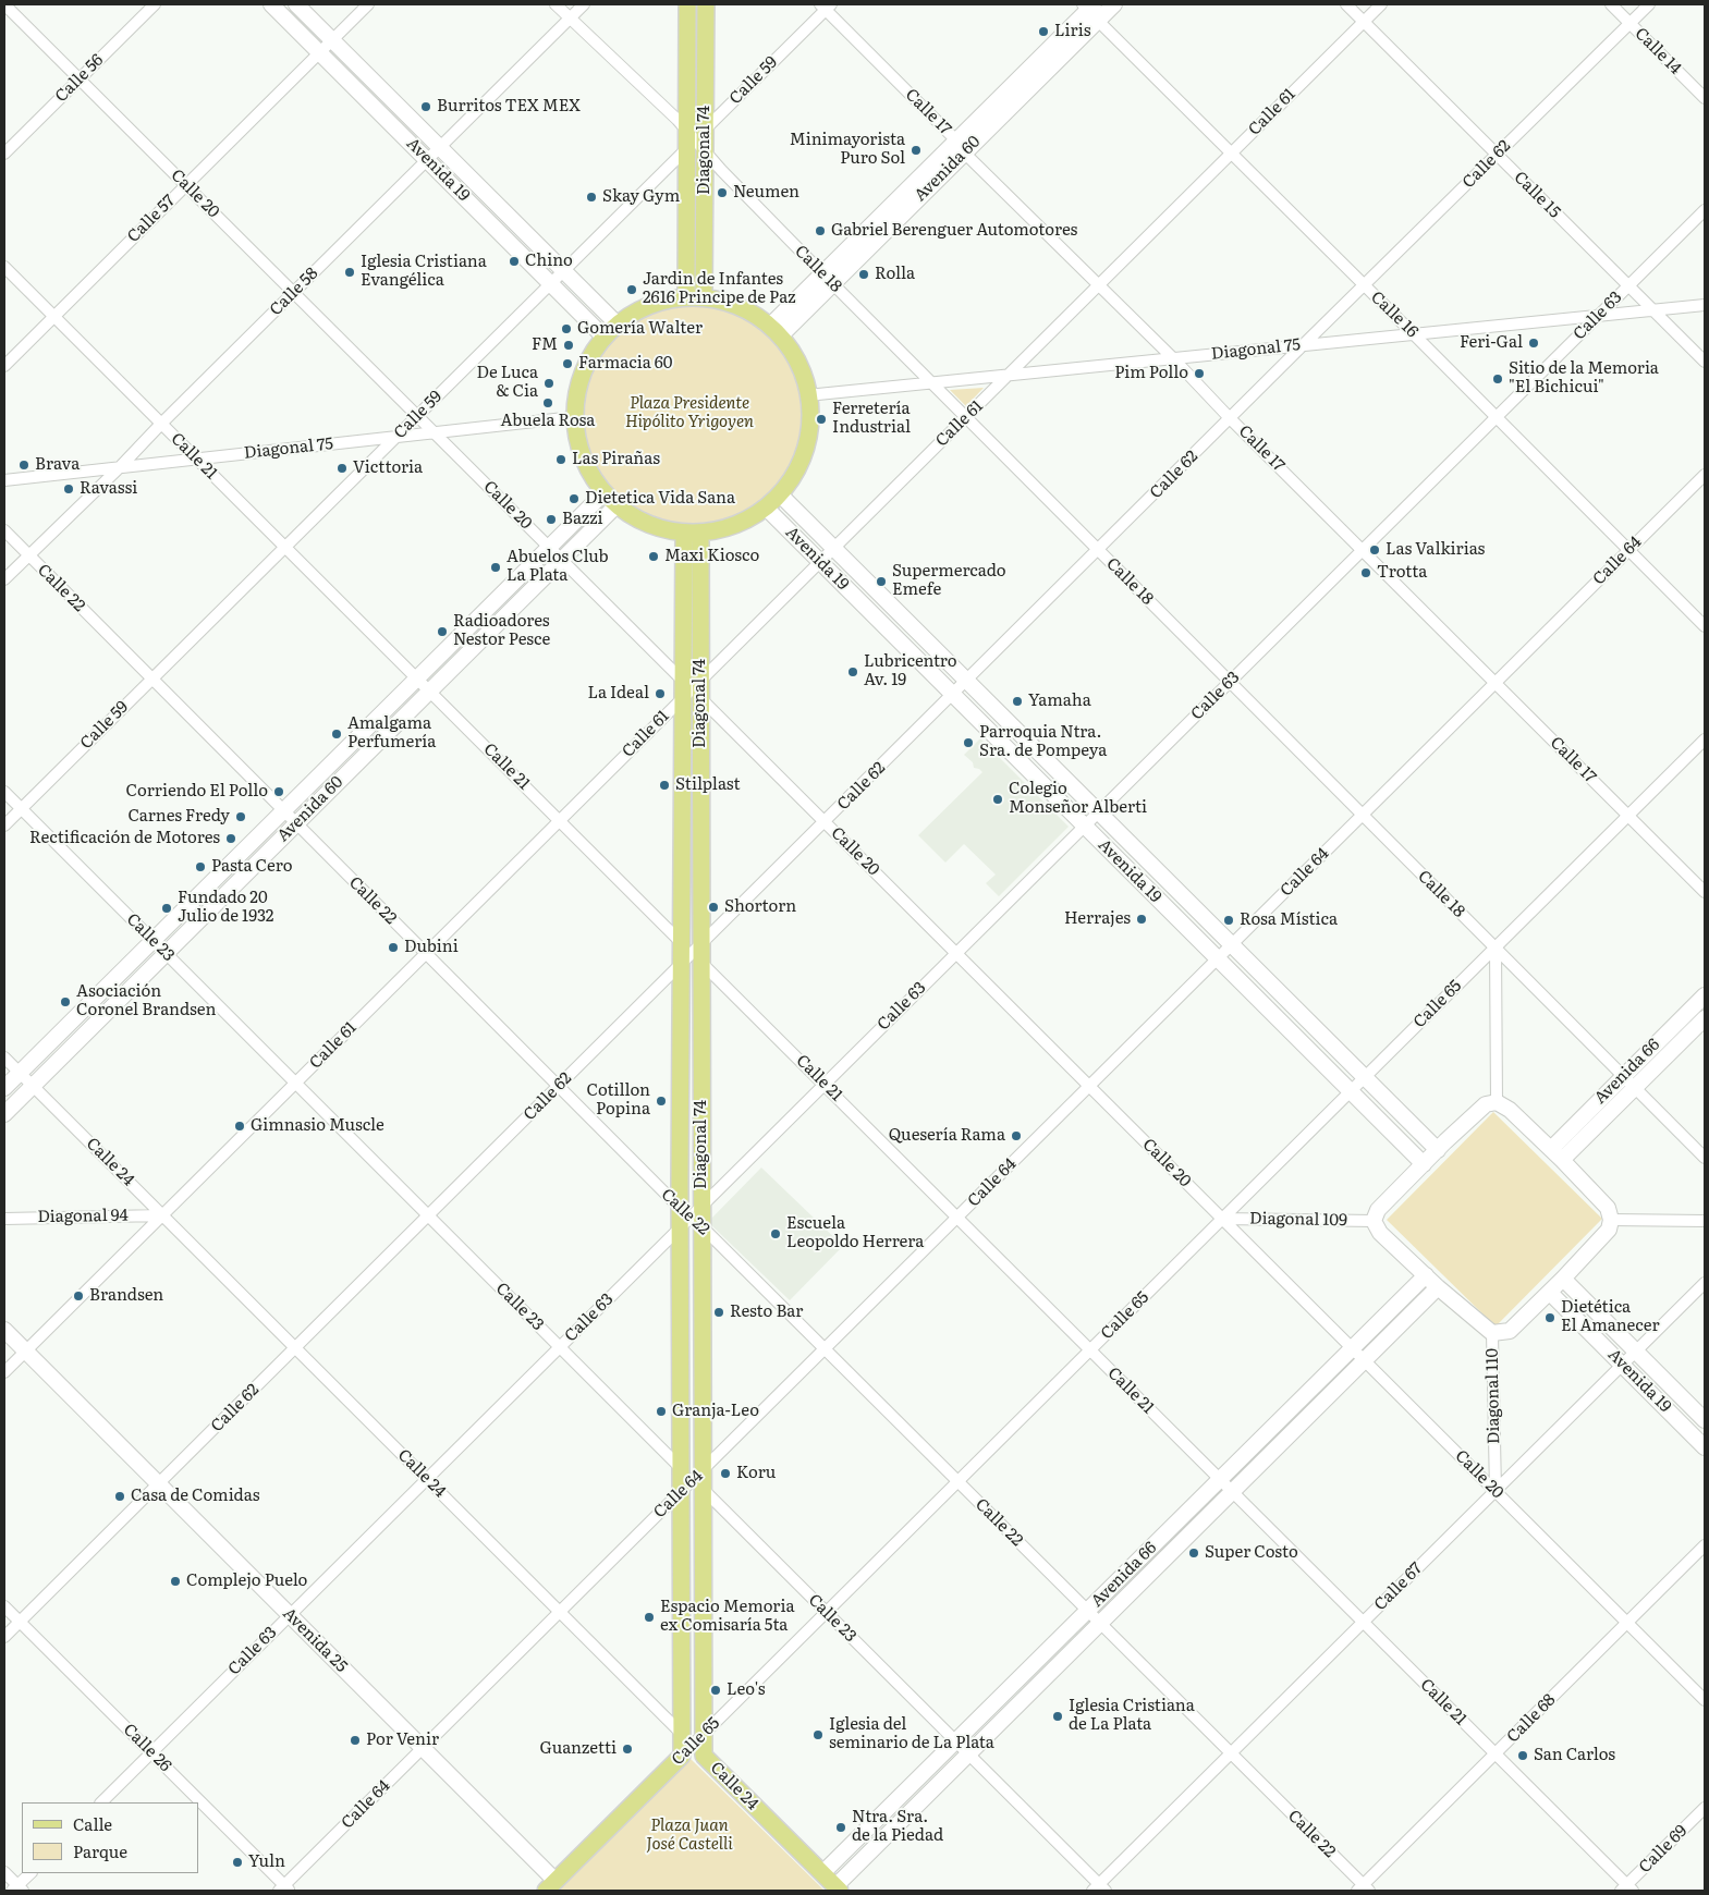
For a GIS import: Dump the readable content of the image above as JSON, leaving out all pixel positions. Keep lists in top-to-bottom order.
{
  "streets": {
    "main road": [
      "Diagonal 74",
      "Avenida 60",
      "Avenida 19",
      "Calle 65",
      "Avenida 66",
      "Calle 24",
      "Avenida 25"
    ],
    "street": [
      "Calle 14",
      "Calle 56",
      "Calle 59",
      "Calle 17",
      "Calle 61",
      "Calle 62",
      "Calle 20",
      "Calle 15",
      "Calle 57",
      "Calle 18",
      "Calle 58",
      "Calle 16",
      "Calle 63",
      "Diagonal 75",
      "Calle 21",
      "Calle 64",
      "Calle 22",
      "Calle 23",
      "Diagonal 94",
      "Diagonal 109",
      "Diagonal 110",
      "Calle 67",
      "Calle 68",
      "Calle 26",
      "Calle 69"
    ]
  },
  "crossings": [
    ["Calle 14", "Calle 62"],
    ["Calle 56", "Calle 20"],
    ["Calle 59", "Calle 17"],
    ["Calle 59", "Diagonal 74"],
    ["Calle 59", "Avenida 19"],
    ["Calle 59", "Calle 20"],
    ["Calle 59", "Calle 18"],
    ["Calle 59", "Diagonal 75"],
    ["Calle 59", "Calle 21"],
    ["Calle 59", "Calle 22"],
    ["Calle 59", "Calle 23"],
    ["Calle 17", "Calle 61"],
    ["Calle 17", "Calle 62"],
    ["Calle 17", "Avenida 60"],
    ["Calle 17", "Calle 63"],
    ["Calle 17", "Diagonal 75"],
    ["Calle 17", "Calle 64"],
    ["Calle 17", "Calle 65"],
    ["Calle 61", "Diagonal 74"],
    ["Calle 61", "Avenida 19"],
    ["Calle 61", "Calle 20"],
    ["Calle 61", "Calle 15"],
    ["Calle 61", "Calle 18"],
    ["Calle 61", "Calle 16"],
    ["Calle 61", "Diagonal 75"],
    ["Calle 61", "Calle 21"],
    ["Calle 61", "Calle 22"],
    ["Calle 61", "Calle 23"],
    ["Calle 61", "Calle 24"],
    ["Calle 61", "Diagonal 94"],
    ["Calle 61", "Avenida 25"],
    ["Diagonal 74", "Calle 62"],
    ["Diagonal 74", "Calle 20"],
    ["Diagonal 74", "Calle 18"],
    ["Diagonal 74", "Calle 63"],
    ["Diagonal 74", "Calle 21"],
    ["Diagonal 74", "Calle 64"],
    ["Diagonal 74", "Calle 22"],
    ["Diagonal 74", "Calle 23"],
    ["Diagonal 74", "Calle 65"],
    ["Diagonal 74", "Calle 24"],
    ["Calle 62", "Avenida 19"],
    ["Calle 62", "Calle 20"],
    ["Calle 62", "Calle 15"],
    ["Calle 62", "Calle 18"],
    ["Calle 62", "Calle 16"],
    ["Calle 62", "Diagonal 75"],
    ["Calle 62", "Calle 21"],
    ["Calle 62", "Calle 22"],
    ["Calle 62", "Calle 23"],
    ["Calle 62", "Calle 24"],
    ["Calle 62", "Avenida 25"],
    ["Calle 62", "Calle 26"],
    ["Avenida 60", "Calle 20"],
    ["Avenida 60", "Calle 18"],
    ["Avenida 60", "Calle 16"],
    ["Avenida 60", "Calle 21"],
    ["Avenida 60", "Calle 22"],
    ["Avenida 60", "Calle 23"],
    ["Avenida 60", "Calle 24"],
    ["Avenida 19", "Calle 57"],
    ["Avenida 19", "Calle 58"],
    ["Avenida 19", "Calle 63"],
    ["Avenida 19", "Calle 64"],
    ["Avenida 19", "Calle 65"],
    ["Avenida 19", "Calle 67"],
    ["Calle 20", "Calle 57"],
    ["Calle 20", "Calle 58"],
    ["Calle 20", "Calle 63"],
    ["Calle 20", "Diagonal 75"],
    ["Calle 20", "Calle 64"],
    ["Calle 20", "Calle 65"],
    ["Calle 20", "Avenida 66"],
    ["Calle 20", "Diagonal 109"],
    ["Calle 20", "Diagonal 110"],
    ["Calle 20", "Calle 67"],
    ["Calle 20", "Calle 68"],
    ["Calle 15", "Calle 63"],
    ["Calle 15", "Diagonal 75"],
    ["Calle 57", "Calle 21"],
    ["Calle 18", "Calle 58"],
    ["Calle 18", "Calle 63"],
    ["Calle 18", "Diagonal 75"],
    ["Calle 18", "Calle 64"],
    ["Calle 18", "Calle 65"],
    ["Calle 18", "Avenida 66"],
    ["Calle 58", "Diagonal 75"],
    ["Calle 58", "Calle 21"],
    ["Calle 58", "Calle 22"],
    ["Calle 16", "Calle 63"],
    ["Calle 16", "Diagonal 75"],
    ["Calle 16", "Calle 64"],
    ["Calle 63", "Diagonal 75"],
    ["Calle 63", "Calle 21"],
    ["Calle 63", "Calle 22"],
    ["Calle 63", "Calle 23"],
    ["Calle 63", "Calle 24"],
    ["Calle 63", "Avenida 25"],
    ["Calle 63", "Calle 26"],
    ["Diagonal 75", "Calle 21"],
    ["Calle 21", "Calle 64"],
    ["Calle 21", "Calle 65"],
    ["Calle 21", "Avenida 66"],
    ["Calle 21", "Calle 67"],
    ["Calle 21", "Calle 68"],
    ["Calle 21", "Calle 69"],
    ["Calle 64", "Calle 22"],
    ["Calle 64", "Calle 23"],
    ["Calle 64", "Calle 24"],
    ["Calle 64", "Avenida 25"],
    ["Calle 64", "Calle 26"],
    ["Calle 22", "Calle 65"],
    ["Calle 22", "Avenida 66"],
    ["Calle 22", "Calle 67"],
    ["Calle 22", "Calle 68"],
    ["Calle 23", "Calle 65"],
    ["Calle 23", "Avenida 66"],
    ["Calle 23", "Calle 67"],
    ["Calle 65", "Calle 24"],
    ["Calle 65", "Diagonal 109"],
    ["Calle 65", "Avenida 25"],
    ["Avenida 66", "Calle 24"],
    ["Calle 24", "Diagonal 94"],
    ["Diagonal 110", "Calle 67"]
  ],
  "parks": ["Plaza Presidente Hipólito Yrigoyen", "Plaza Juan José Castelli"],
  "places": [
    "Liris",
    "Burritos TEX MEX",
    "Minimayorista Puro Sol",
    "Neumen",
    "Skay Gym",
    "Gabriel Berenguer Automotores",
    "Chino",
    "Iglesia Cristiana Evangélica",
    "Rolla",
    "Jardin de Infantes 2616 Principe de Paz",
    "Gomería Walter",
    "Feri-Gal",
    "FM",
    "Farmacia 60",
    "Pim Pollo",
    "Sitio de la Memoria \"El Bichicui\"",
    "De Luca & Cia",
    "Abuela Rosa",
    "Ferretería Industrial",
    "Las Pirañas",
    "Brava",
    "Victtoria",
    "Ravassi",
    "Dietetica Vida Sana",
    "Bazzi",
    "Las Valkirias",
    "Maxi Kiosco",
    "Abuelos Club La Plata",
    "Trotta",
    "Supermercado Emefe",
    "Radioadores Nestor Pesce",
    "Lubricentro Av. 19",
    "La Ideal",
    "Yamaha",
    "Amalgama Perfumería",
    "Parroquia Ntra. Sra. de Pompeya",
    "Stilplast",
    "Corriendo El Pollo",
    "Colegio Monseñor Alberti",
    "Carnes Fredy",
    "Rectificación de Motores",
    "Pasta Cero",
    "Shortorn",
    "Fundado 20 Julio de 1932",
    "Herrajes",
    "Rosa Mística",
    "Dubini",
    "Asociación Coronel Brandsen",
    "Cotillon Popina",
    "Gimnasio Muscle",
    "Quesería Rama",
    "Escuela Leopoldo Herrera",
    "Brandsen",
    "Resto Bar",
    "Dietética El Amanecer",
    "Granja-Leo",
    "Koru",
    "Casa de Comidas",
    "Super Costo",
    "Complejo Puelo",
    "Espacio Memoria ex Comisaría 5ta",
    "Leo's",
    "Iglesia Cristiana de La Plata",
    "Iglesia del seminario de La Plata",
    "Por Venir",
    "Guanzetti",
    "San Carlos",
    "Ntra. Sra. de la Piedad",
    "Yuln"
  ],
  "legend": ["Calle", "Parque"]
}
